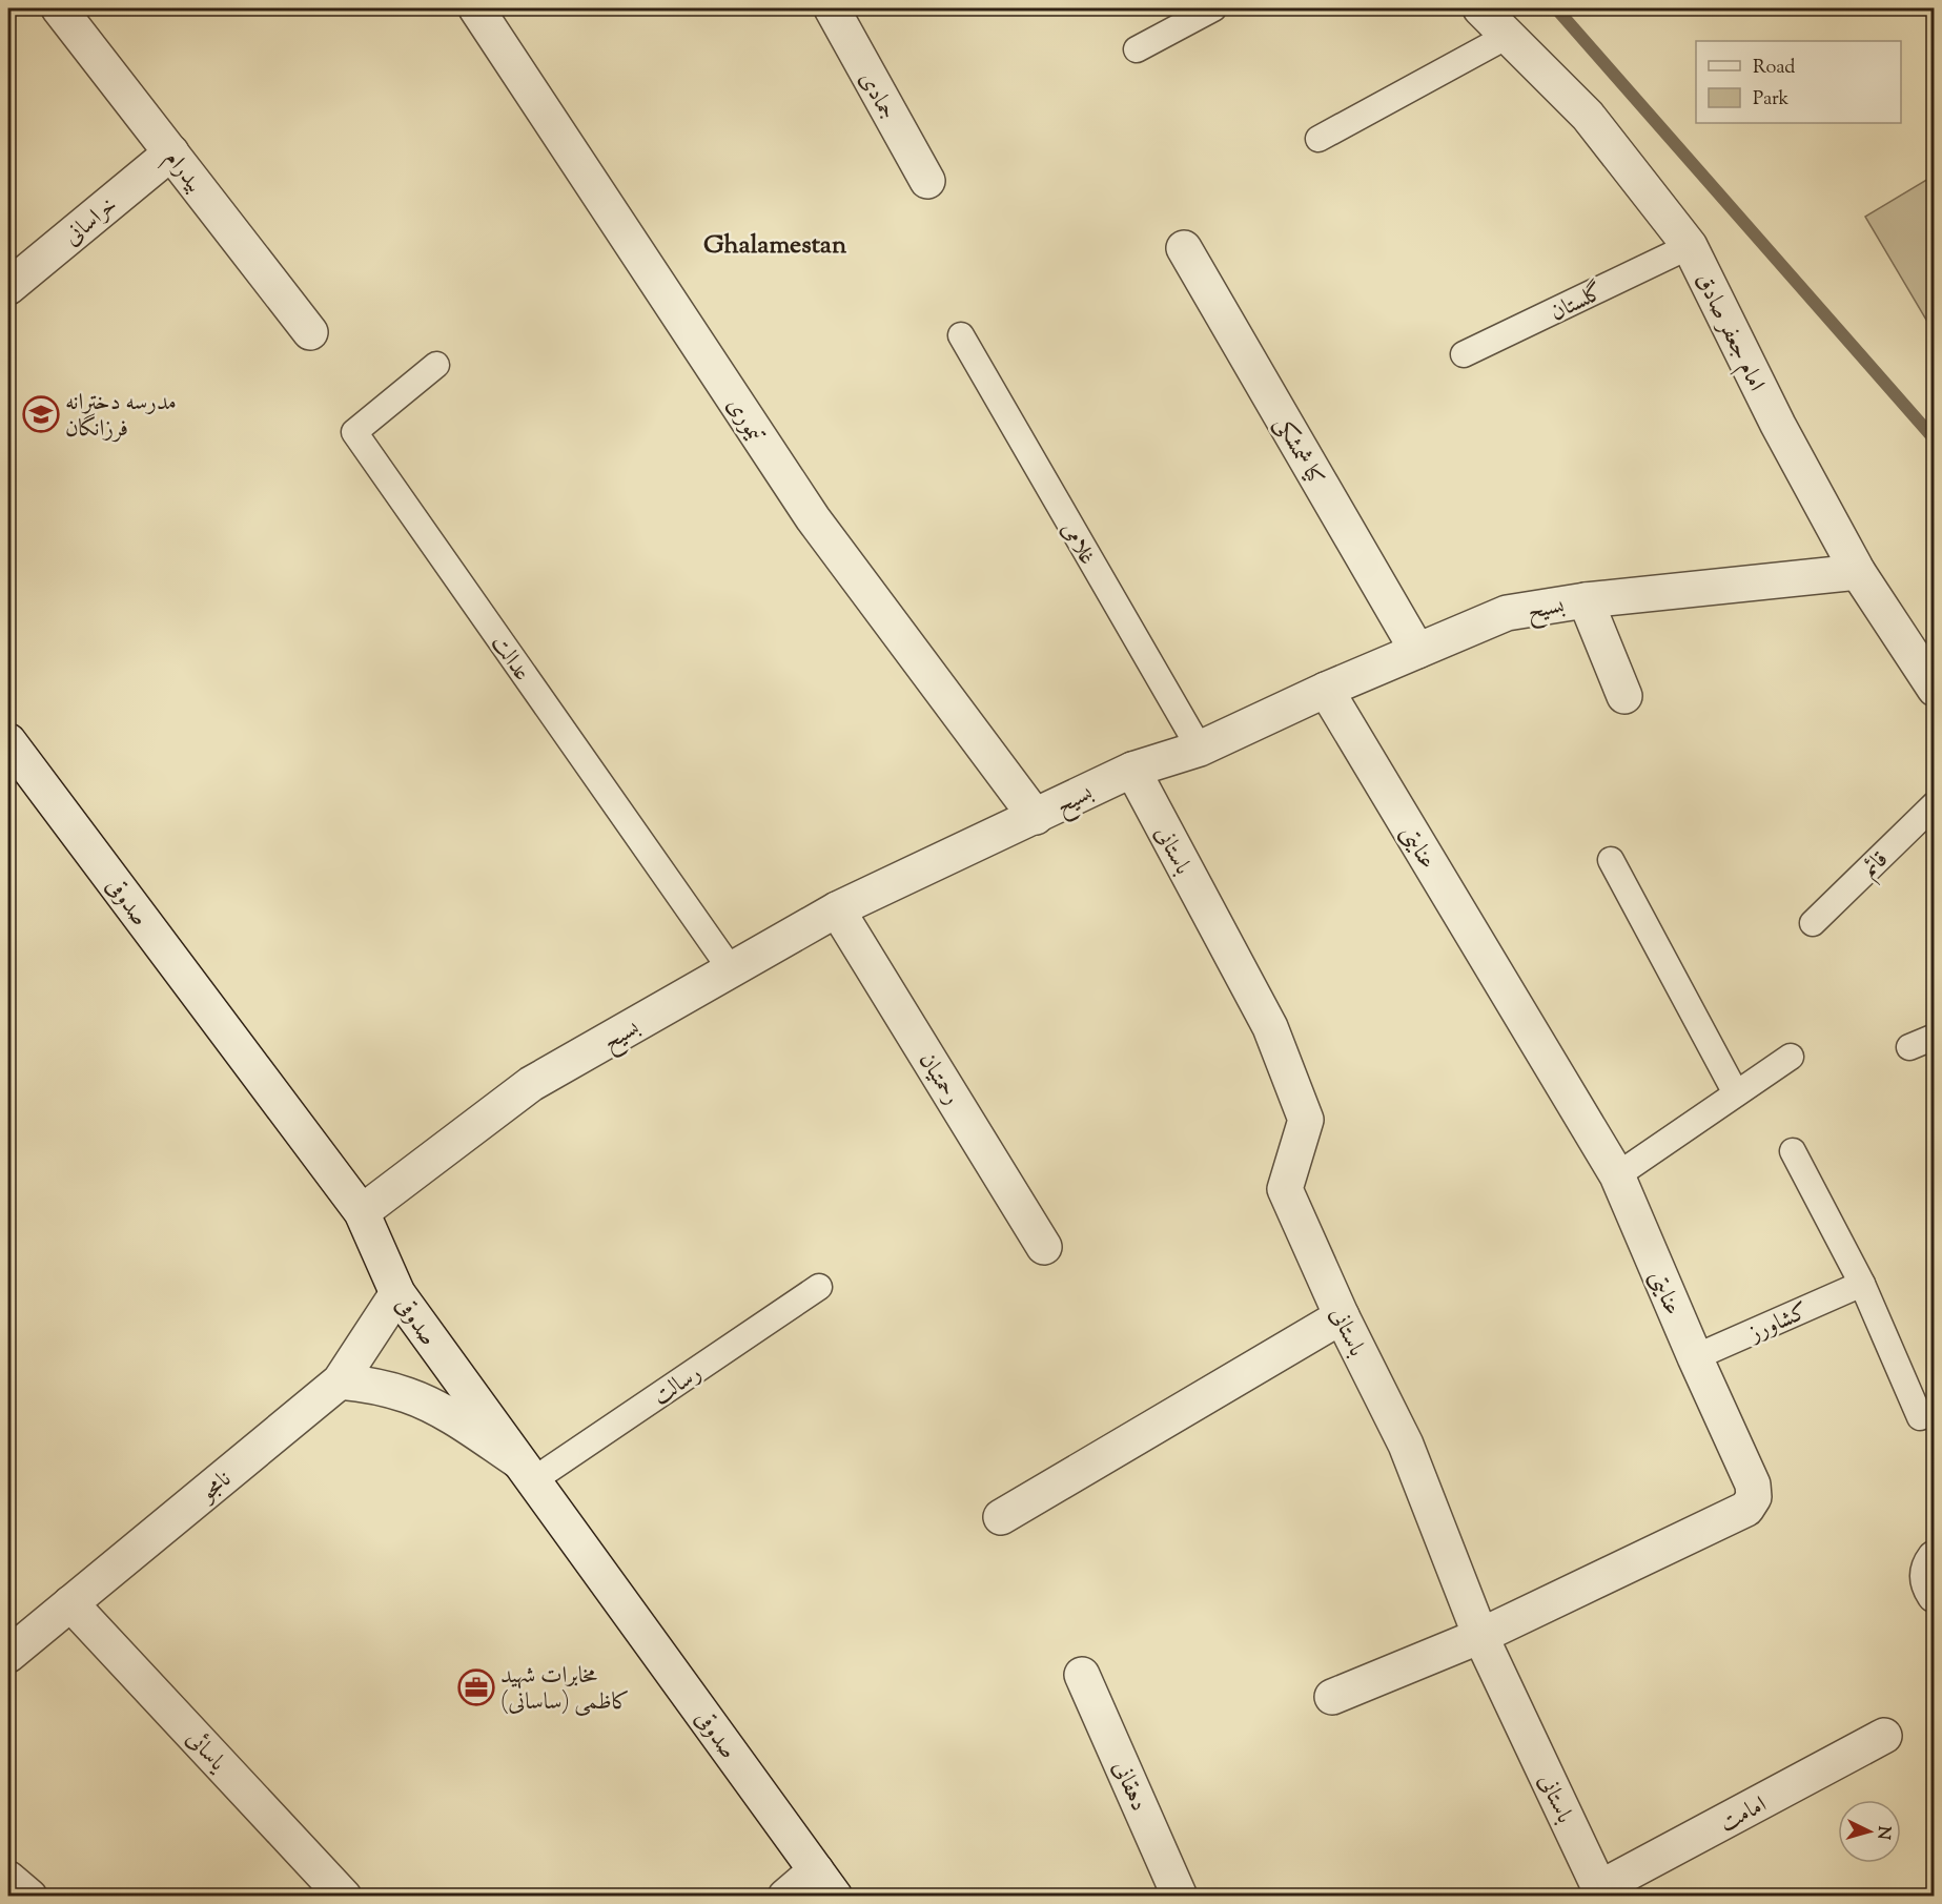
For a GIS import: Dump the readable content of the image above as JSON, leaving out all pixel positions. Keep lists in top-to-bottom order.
{
  "streets": {
    "street": [
      "جمادی",
      "بیدرام",
      "خراسانی",
      "امام جعفر صادق",
      "تیموری",
      "کیا شمشکی",
      "بسیح",
      "عنایتی",
      "باستانی",
      "صدوقی",
      "رحمتیان",
      "نامجو",
      "یاسائی",
      "دهقانی",
      "امامت"
    ],
    "lane": [
      "گلستان",
      "غلامی",
      "عدالت",
      "قائم",
      "کشاورز",
      "رسالت"
    ]
  },
  "crossings": [
    ["بیدرام", "خراسانی"],
    ["گلستان", "امام جعفر صادق"],
    ["امام جعفر صادق", "بسیح"],
    ["تیموری", "بسیح"],
    ["کیا شمشکی", "بسیح"],
    ["غلامی", "بسیح"],
    ["بسیح", "عدالت"],
    ["بسیح", "عنایتی"],
    ["بسیح", "باستانی"],
    ["بسیح", "صدوقی"],
    ["بسیح", "رحمتیان"],
    ["عنایتی", "باستانی"],
    ["عنایتی", "کشاورز"],
    ["باستانی", "امامت"],
    ["صدوقی", "رسالت"],
    ["صدوقی", "نامجو"],
    ["نامجو", "یاسائی"]
  ],
  "districts": ["Ghalamestan"],
  "places": {
    "school or university": ["مدرسه دخترانه فرزانگان"],
    "office": ["مخابرات شهید کاظمی (ساسانی)"]
  },
  "legend": ["Road", "Park"],
  "north": "right"
}
